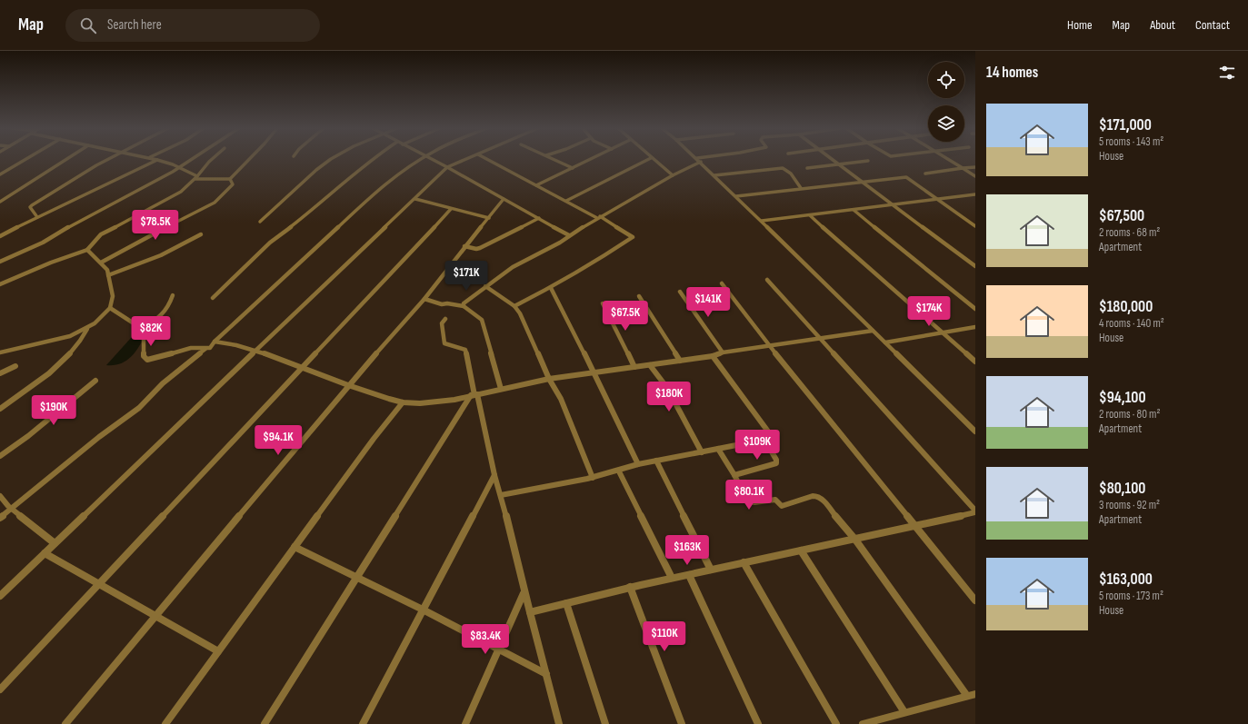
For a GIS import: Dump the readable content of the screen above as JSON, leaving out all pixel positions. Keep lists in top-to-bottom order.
{
  "page": {
    "header": "Map",
    "search": "Search here",
    "nav": [
      "Home",
      "Map",
      "About",
      "Contact"
    ],
    "heading": "14 homes",
    "list": [
      {
        "name": "$171,000",
        "note": "5 rooms · 143 m² · House"
      },
      {
        "name": "$67,500",
        "note": "2 rooms · 68 m² · Apartment"
      },
      {
        "name": "$180,000",
        "note": "4 rooms · 140 m² · House"
      },
      {
        "name": "$94,100",
        "note": "2 rooms · 80 m² · Apartment"
      },
      {
        "name": "$80,100",
        "note": "3 rooms · 92 m² · Apartment"
      },
      {
        "name": "$163,000",
        "note": "5 rooms · 173 m² · House"
      }
    ],
    "price": [
      "$78.5K",
      "$171K",
      "$141K",
      "$174K",
      "$67.5K",
      "$82K",
      "$180K",
      "$190K",
      "$94.1K",
      "$109K",
      "$80.1K",
      "$163K",
      "$110K",
      "$83.4K"
    ]
  }
}
